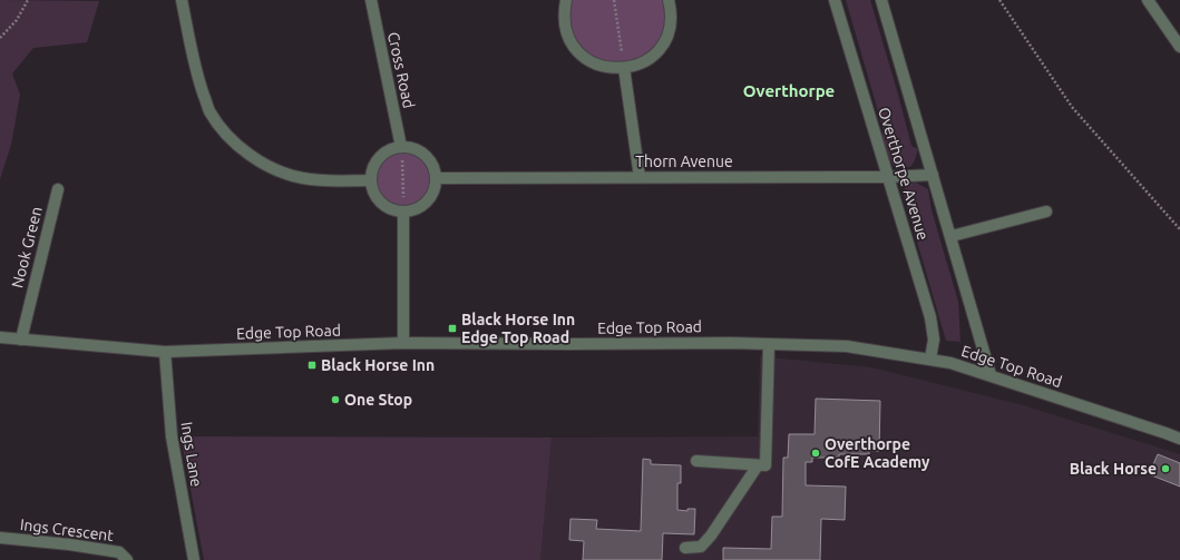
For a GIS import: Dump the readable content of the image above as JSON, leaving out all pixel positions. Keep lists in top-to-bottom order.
{
  "streets": {
    "street": [
      "Cross Road",
      "Thorn Avenue",
      "Overthorpe Avenue",
      "Nook Green",
      "Edge Top Road",
      "Ings Lane",
      "Ings Crescent"
    ]
  },
  "crossings": [
    ["Thorn Avenue", "Overthorpe Avenue"],
    ["Overthorpe Avenue", "Edge Top Road"],
    ["Nook Green", "Edge Top Road"],
    ["Edge Top Road", "Ings Lane"]
  ],
  "districts": ["Overthorpe"],
  "places": {
    "transit": ["Black Horse Inn Edge Top Road", "Black Horse Inn"],
    "other": ["One Stop", "Overthorpe CofE Academy", "Black Horse"]
  }
}
